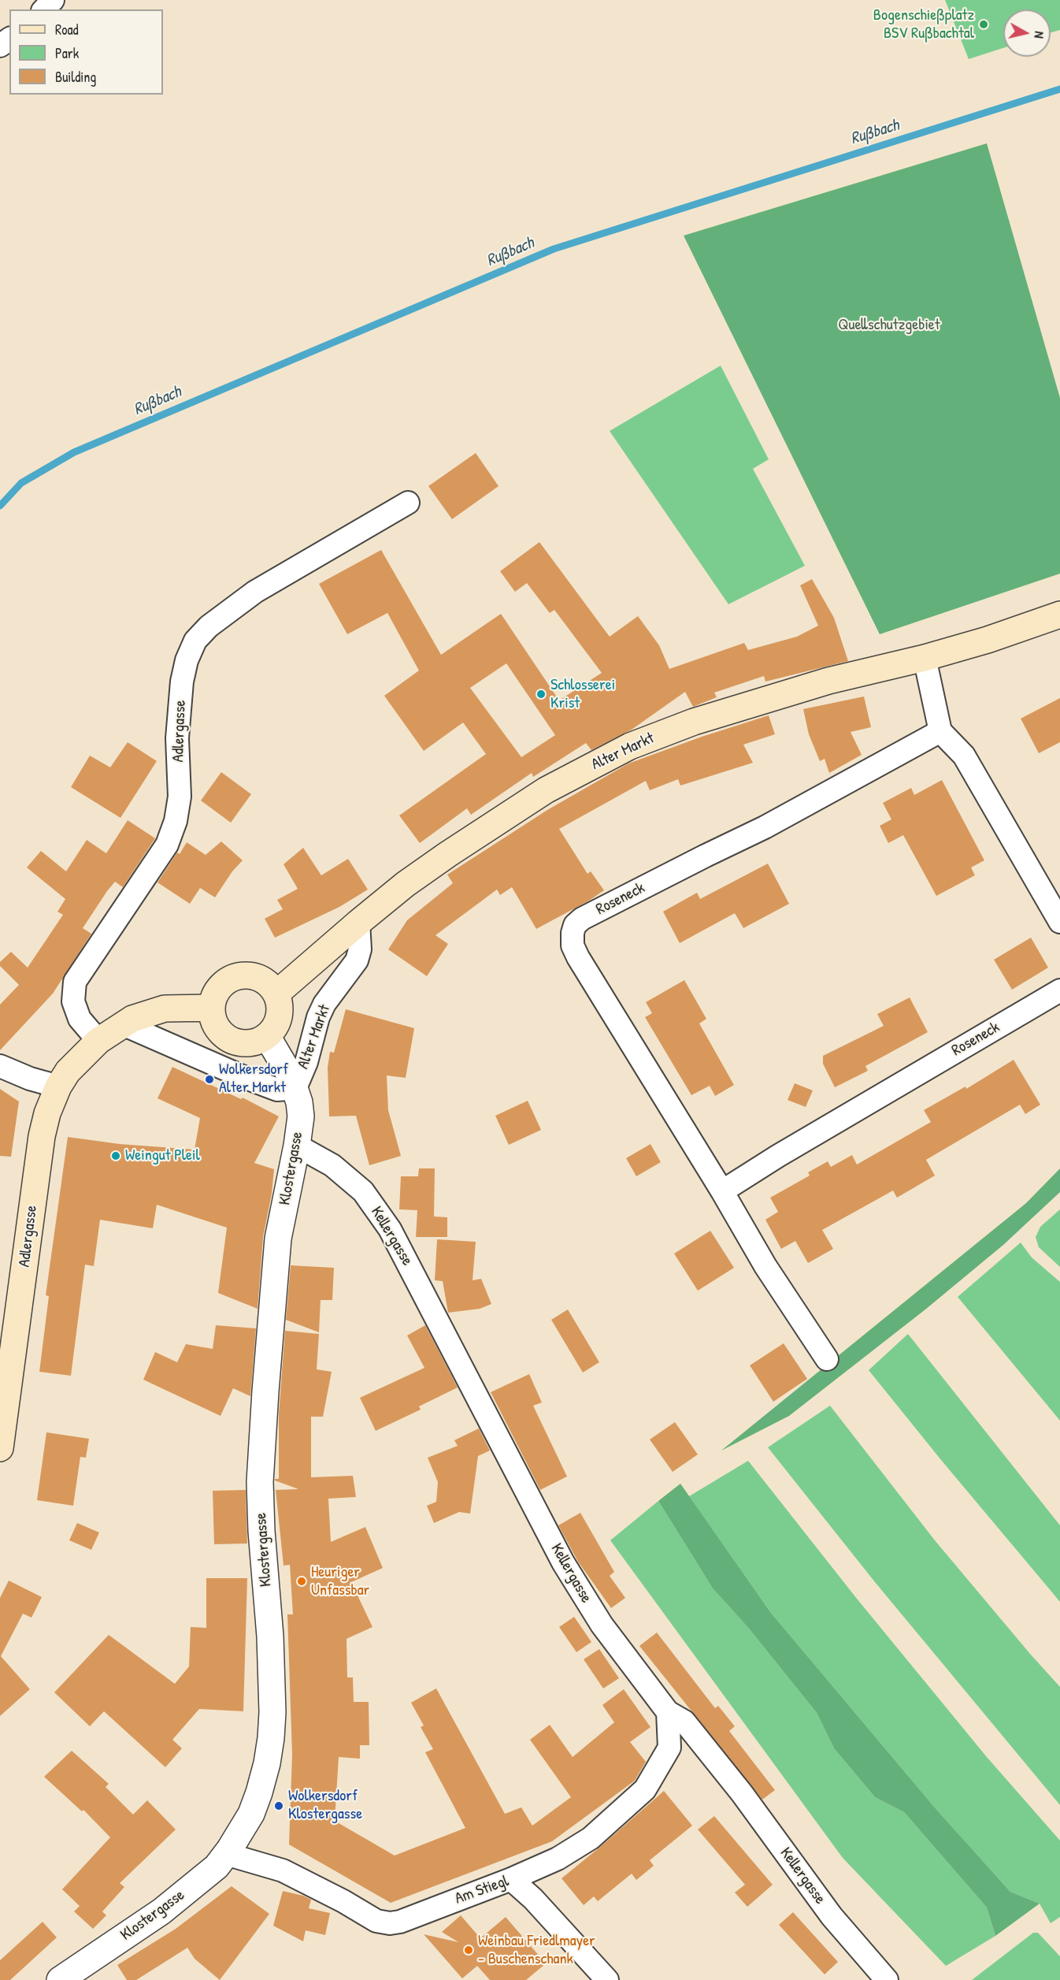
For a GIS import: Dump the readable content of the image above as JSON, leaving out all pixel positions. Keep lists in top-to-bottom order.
{
  "streets": {
    "main road": ["Adlergasse", "Alter Markt"],
    "street": [
      "Roseneck",
      "Klostergasse",
      "Kellergasse",
      "Am Stiegl"
    ]
  },
  "crossings": [
    ["Adlergasse", "Alter Markt"],
    ["Adlergasse", "Klostergasse"],
    ["Alter Markt", "Klostergasse"],
    ["Klostergasse", "Kellergasse"],
    ["Klostergasse", "Am Stiegl"],
    ["Kellergasse", "Am Stiegl"]
  ],
  "water": ["Rußbach"],
  "parks": ["Quellschutzgebiet"],
  "places": [
    "Bogenschießplatz BSV Rußbachtal",
    "Schlosserei Krist",
    "Wolkersdorf Alter Markt",
    "Weingut Pleil",
    "Heuriger Unfassbar",
    "Wolkersdorf Klostergasse",
    "Weinbau Friedlmayer - Buschenschank"
  ],
  "legend": ["Road", "Park", "Building"],
  "north": "right"
}
